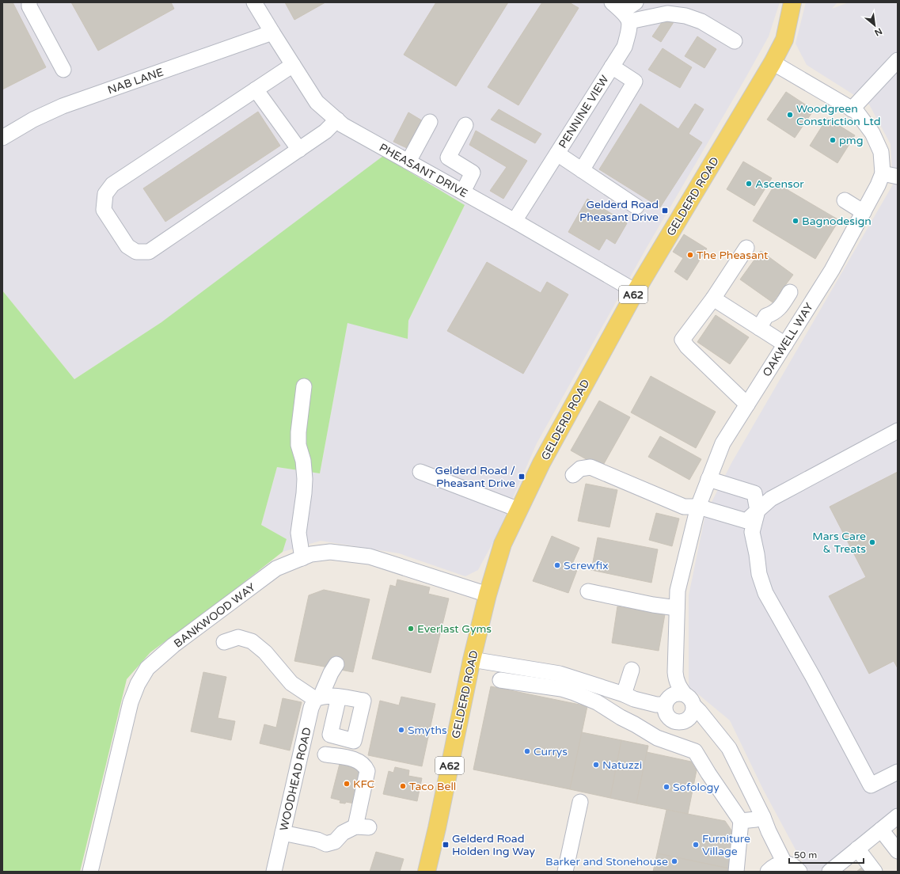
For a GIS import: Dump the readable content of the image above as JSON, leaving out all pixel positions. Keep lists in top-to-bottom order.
{
  "streets": {
    "main road": ["GELDERD ROAD", "A62"],
    "street": [
      "NAB LANE",
      "PENNINE VIEW",
      "PHEASANT DRIVE",
      "OAKWELL WAY",
      "BANKWOOD WAY",
      "WOODHEAD ROAD"
    ]
  },
  "crossings": [
    ["NAB LANE", "PHEASANT DRIVE"],
    ["PENNINE VIEW", "PHEASANT DRIVE"],
    ["PHEASANT DRIVE", "GELDERD ROAD"],
    ["GELDERD ROAD", "OAKWELL WAY"],
    ["GELDERD ROAD", "BANKWOOD WAY"]
  ],
  "places": {
    "other": [
      "Woodgreen Constriction Ltd",
      "pmg",
      "Ascensor",
      "Bagnodesign",
      "The Pheasant",
      "Mars Care & Treats",
      "Screwfix",
      "Everlast Gyms",
      "Smyths",
      "Currys",
      "Natuzzi",
      "KFC",
      "Taco Bell",
      "Sofology",
      "Furniture Village",
      "Barker and Stonehouse"
    ],
    "transit": ["Gelderd Road Pheasant Drive", "Gelderd Road / Pheasant Drive", "Gelderd Road Holden Ing Way"]
  },
  "scale_bar": "50 m",
  "north": "bottom right"
}
